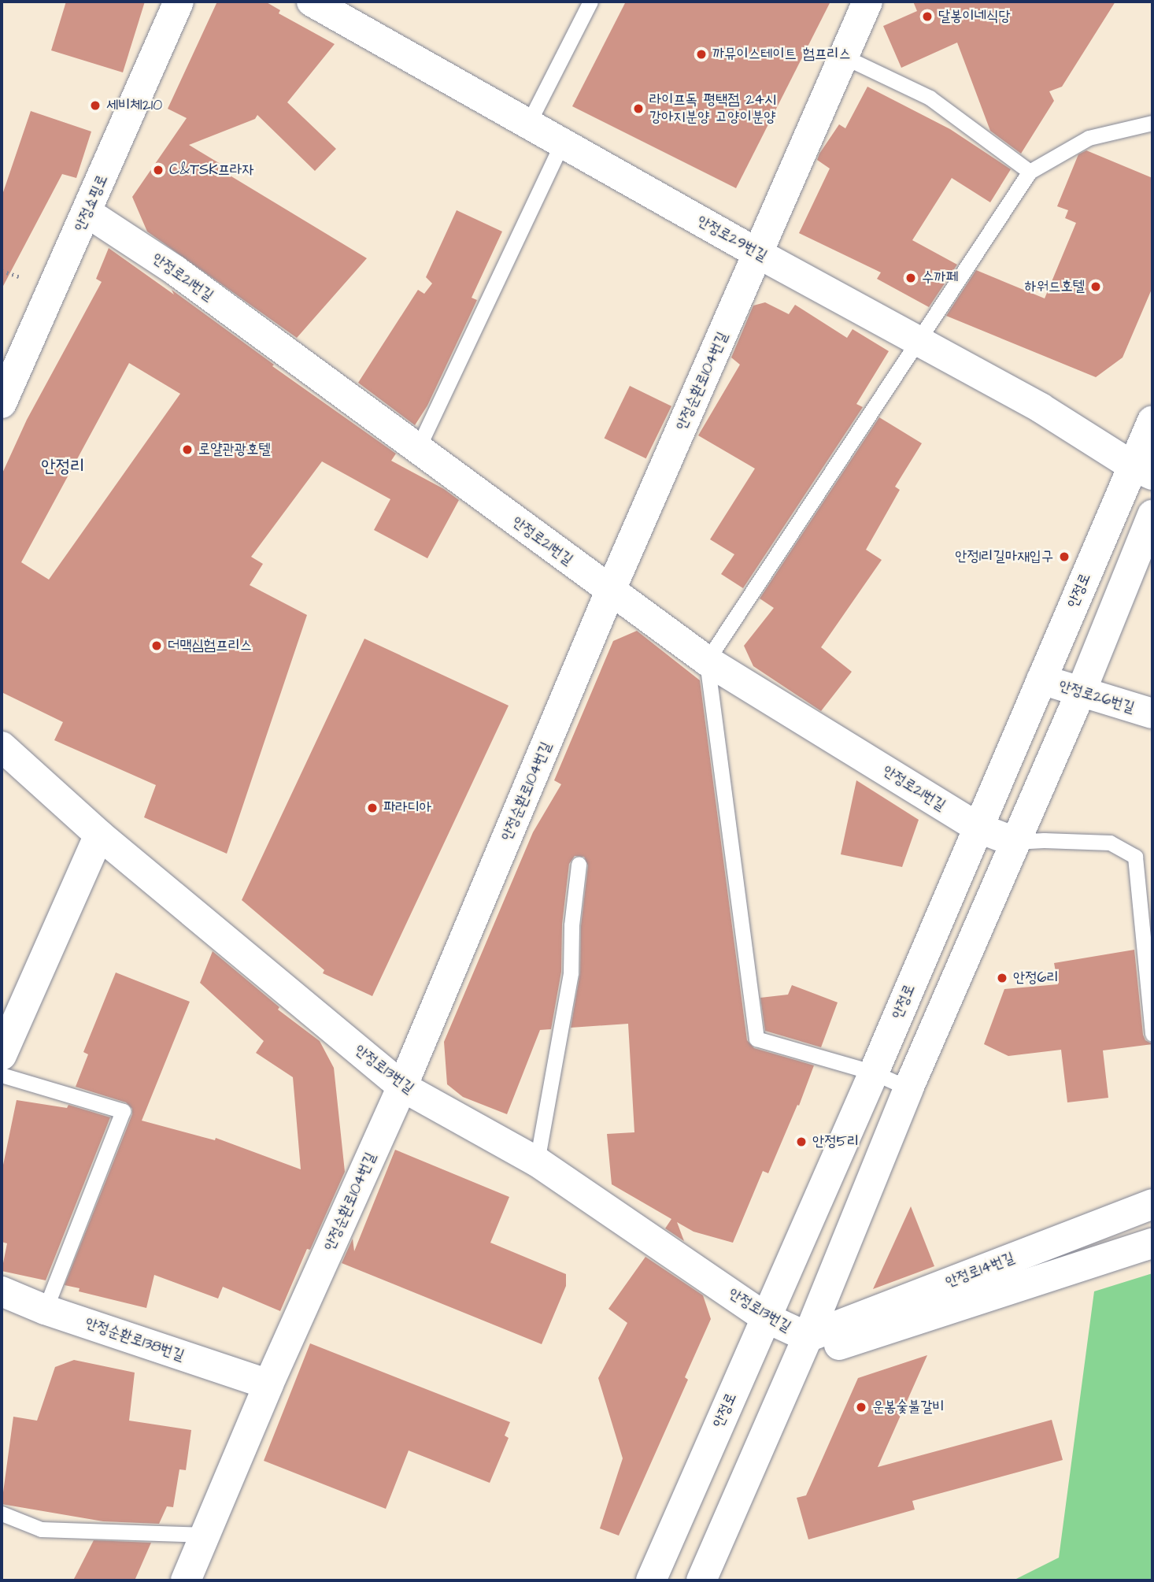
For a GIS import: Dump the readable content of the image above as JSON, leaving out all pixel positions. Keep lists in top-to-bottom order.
{
  "streets": {
    "street": [
      "안정쇼핑로",
      "안정로29번길",
      "안정로21번길",
      "안정순환로104번길",
      "안정로",
      "안정로26번길",
      "안정로13번길",
      "안정로14번길",
      "안정순환로138번길"
    ]
  },
  "crossings": [
    ["안정쇼핑로", "안정로21번길"],
    ["안정로29번길", "안정순환로104번길"],
    ["안정로29번길", "안정로"],
    ["안정로21번길", "안정순환로104번길"],
    ["안정로21번길", "안정로"],
    ["안정순환로104번길", "안정로13번길"],
    ["안정순환로104번길", "안정순환로138번길"],
    ["안정로", "안정로26번길"],
    ["안정로", "안정로13번길"],
    ["안정로13번길", "안정로14번길"]
  ],
  "districts": ["안정리"],
  "places": [
    "달봉이네식당",
    "까뮤이스테이트 험프리스",
    "세비체210",
    "라이프독 평택점 24시 강아지분양 고양이분양",
    "C&TSK프라자",
    "수까페",
    "하워드호텔",
    "로얄관광호텔",
    "안정1리길마재입구",
    "더맥심험프리스",
    "파라디아",
    "안정6리",
    "안정5리",
    "운봉숯불갈비"
  ]
}
